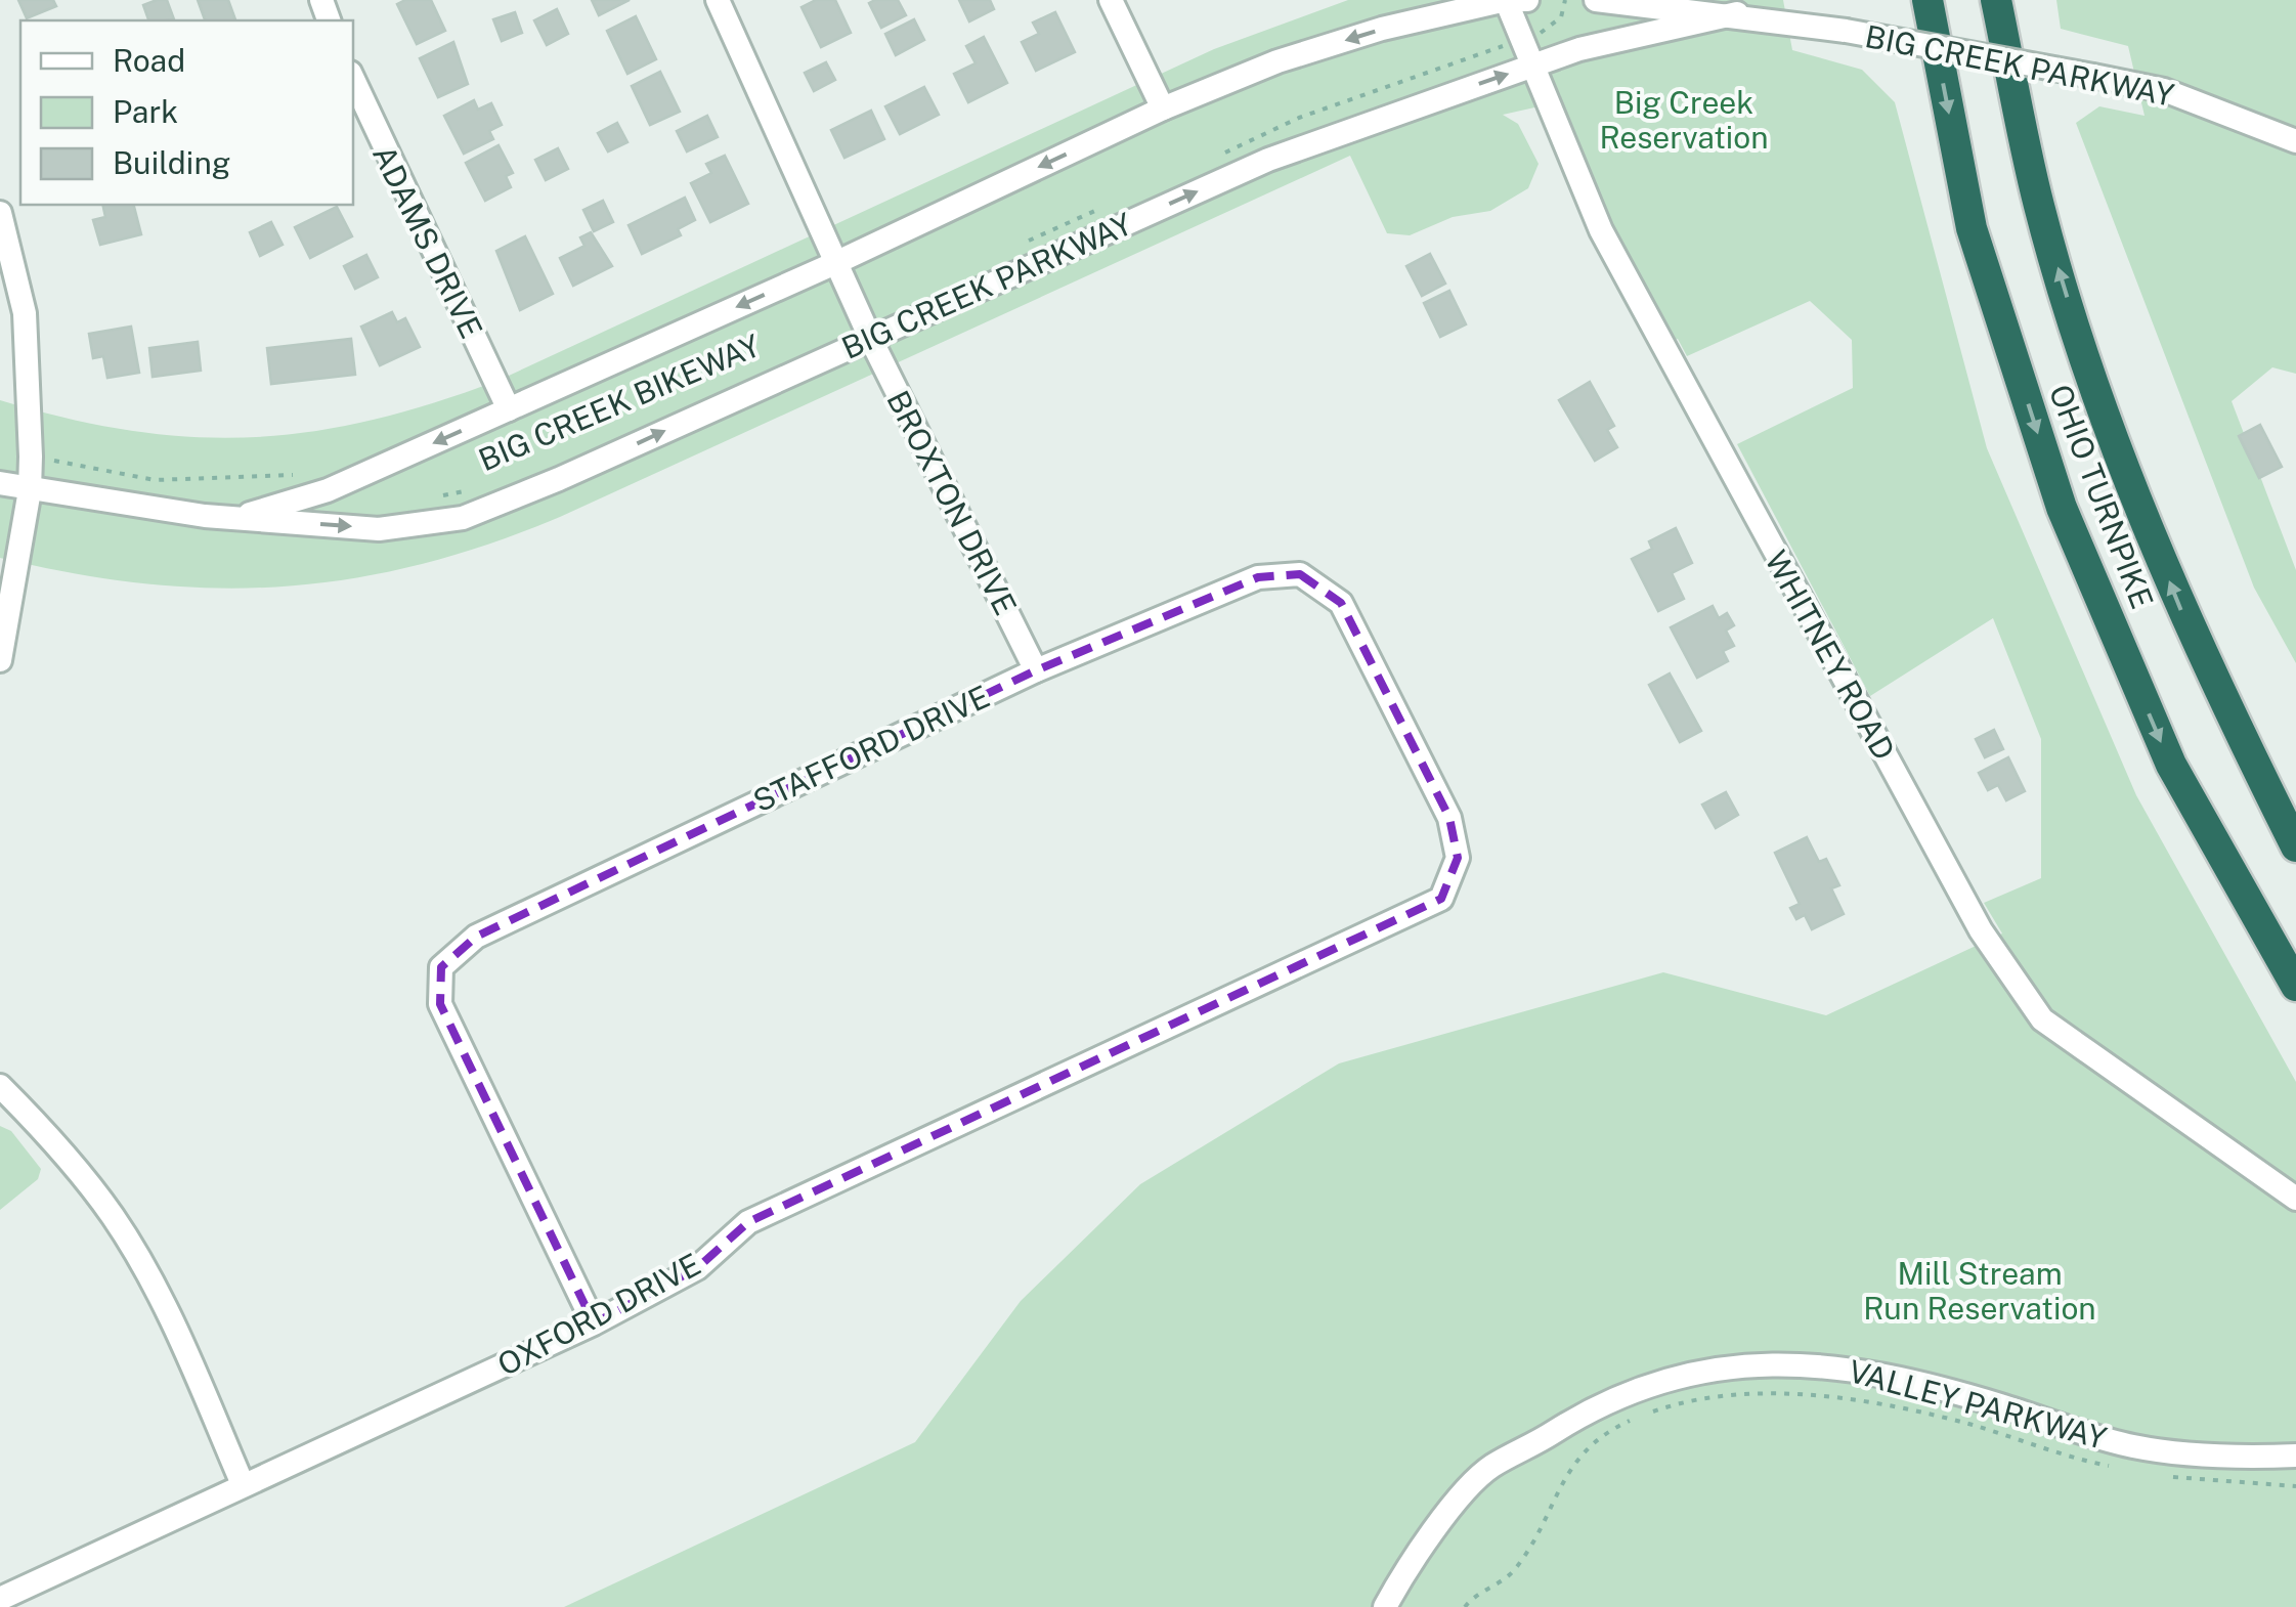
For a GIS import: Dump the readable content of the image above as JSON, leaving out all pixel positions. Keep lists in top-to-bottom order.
{
  "streets": {
    "highway": ["OHIO TURNPIKE"],
    "street": [
      "BIG CREEK PARKWAY",
      "ADAMS DRIVE",
      "BROXTON DRIVE",
      "WHITNEY ROAD",
      "STAFFORD DRIVE",
      "OXFORD DRIVE",
      "VALLEY PARKWAY"
    ],
    "path": ["BIG CREEK BIKEWAY"]
  },
  "crossings": [
    ["BIG CREEK PARKWAY", "ADAMS DRIVE"],
    ["BIG CREEK PARKWAY", "BROXTON DRIVE"],
    ["BIG CREEK PARKWAY", "WHITNEY ROAD"],
    ["BROXTON DRIVE", "STAFFORD DRIVE"],
    ["STAFFORD DRIVE", "OXFORD DRIVE"]
  ],
  "parks": ["Big Creek Reservation", "Mill Stream Run Reservation"],
  "legend": ["Road", "Park", "Building"]
}
